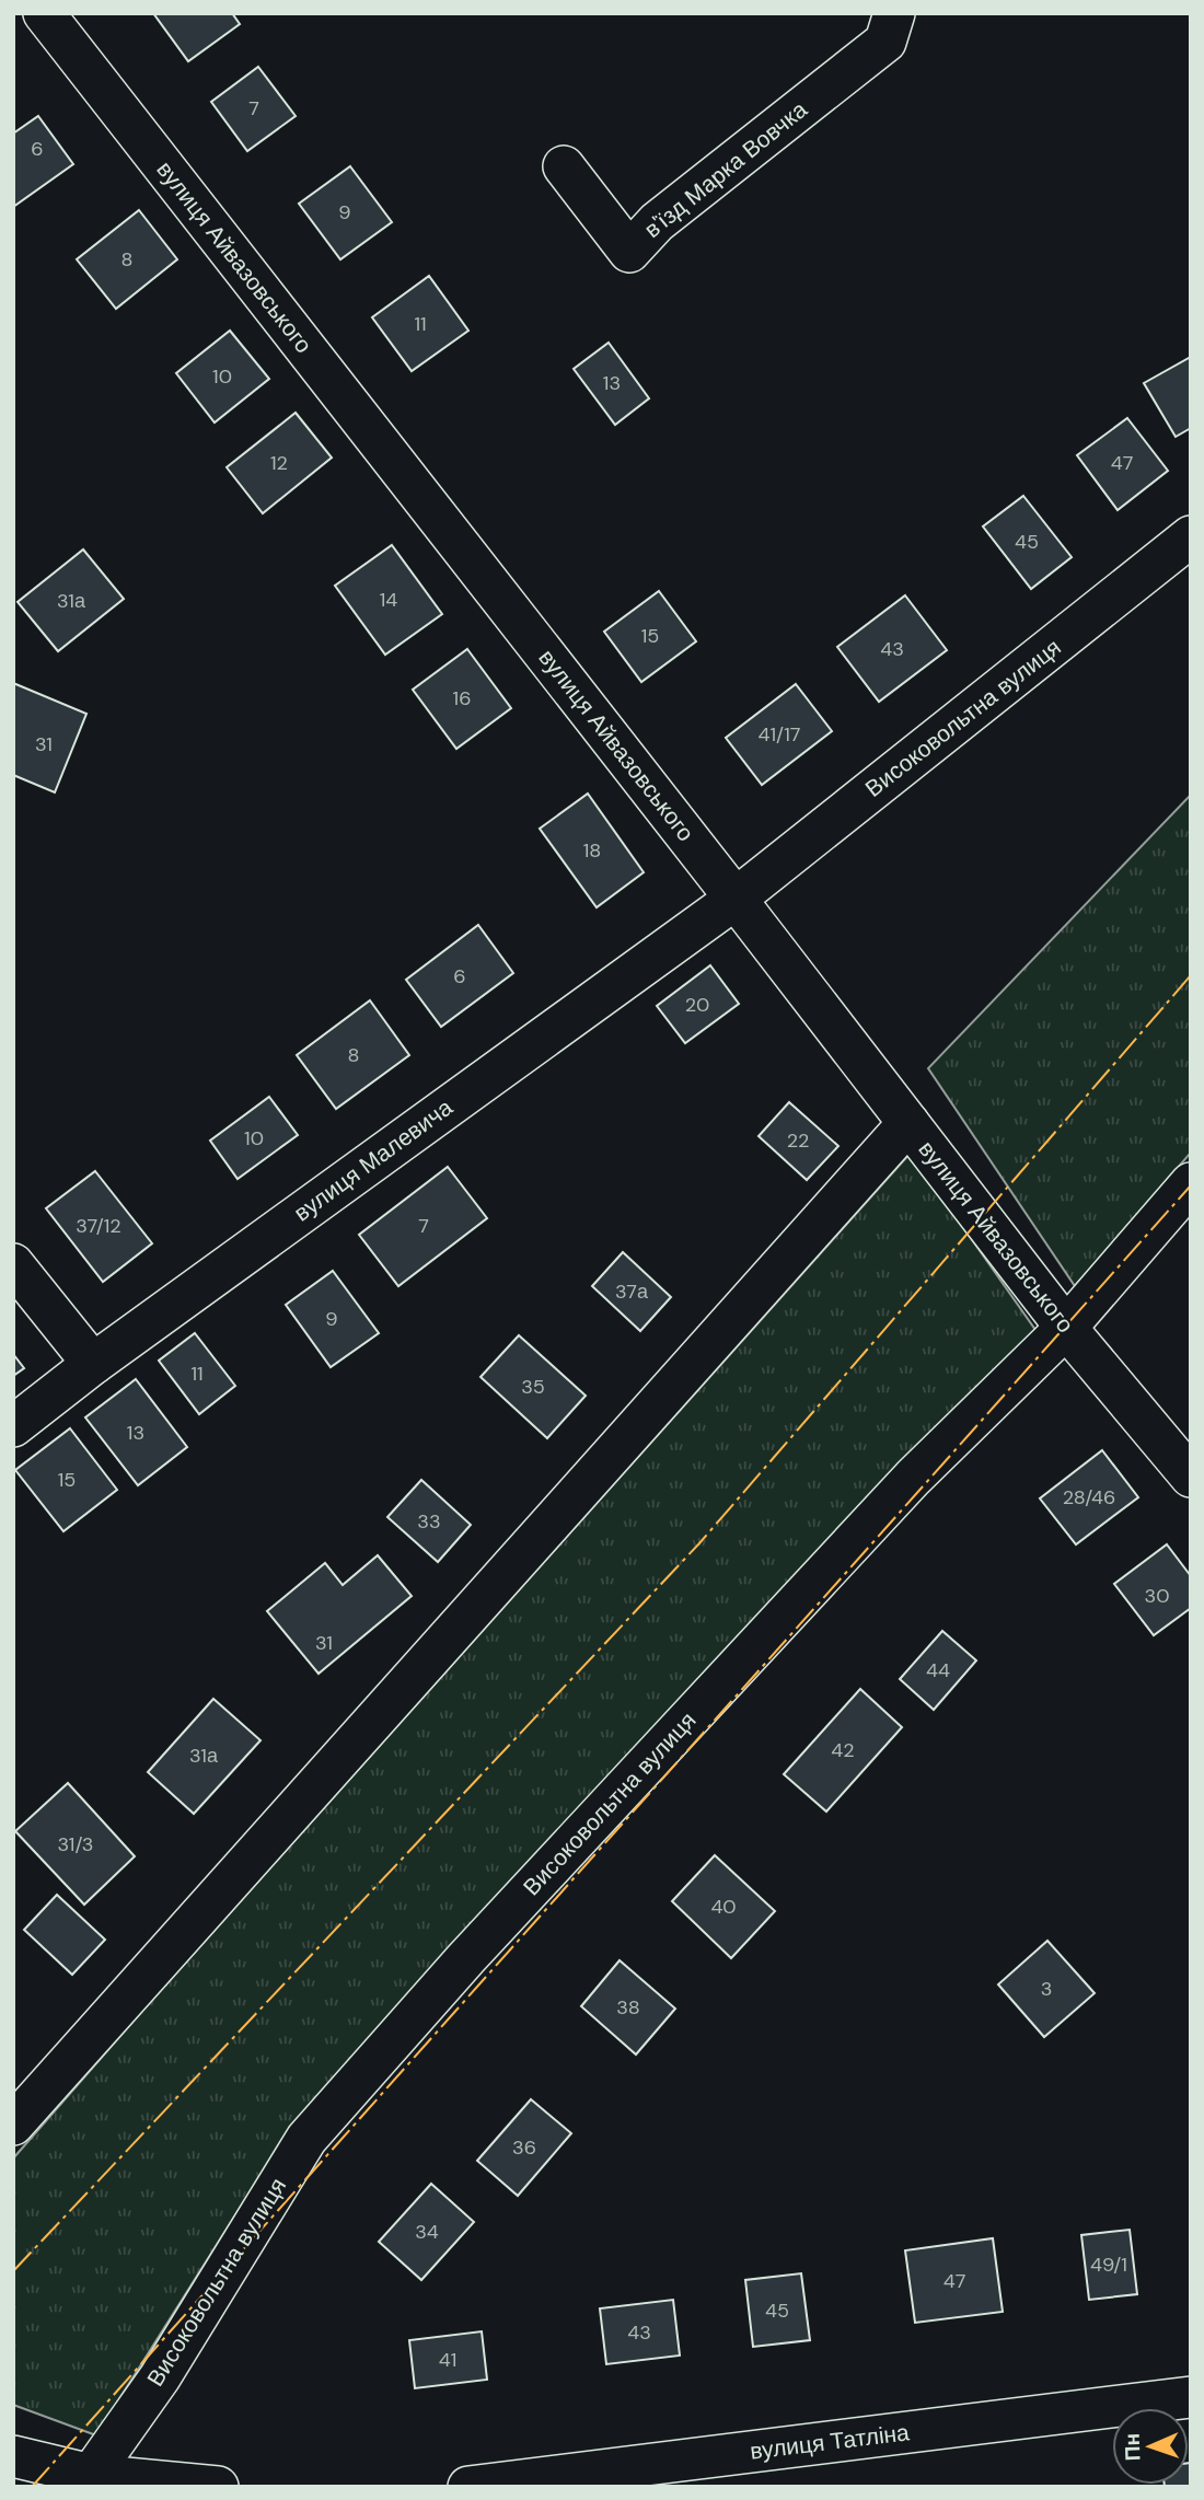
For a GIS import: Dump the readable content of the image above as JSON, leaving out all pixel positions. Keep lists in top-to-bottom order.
{
  "streets": {
    "street": [
      "в'їзд Марка Вовчка",
      "вулиця Айвазовського",
      "Високовольтна вулиця",
      "вулиця Малевича",
      "вулиця Татліна"
    ]
  },
  "crossings": [
    ["вулиця Айвазовського", "Високовольтна вулиця"],
    ["вулиця Айвазовського", "вулиця Малевича"],
    ["Високовольтна вулиця", "вулиця Малевича"]
  ],
  "house_numbers": [
    "7",
    "6",
    "9",
    "8",
    "11",
    "10",
    "13",
    "12",
    "47",
    "45",
    "14",
    "31а",
    "15",
    "43",
    "16",
    "41/17",
    "31",
    "18",
    "6",
    "20",
    "8",
    "10",
    "22",
    "37/12",
    "7",
    "37а",
    "9",
    "11",
    "35",
    "13",
    "15",
    "28/46",
    "33",
    "30",
    "31",
    "44",
    "42",
    "31а",
    "31/3",
    "40",
    "3",
    "38",
    "36",
    "34",
    "49/1",
    "47",
    "45",
    "43",
    "41"
  ],
  "north": "left"
}
